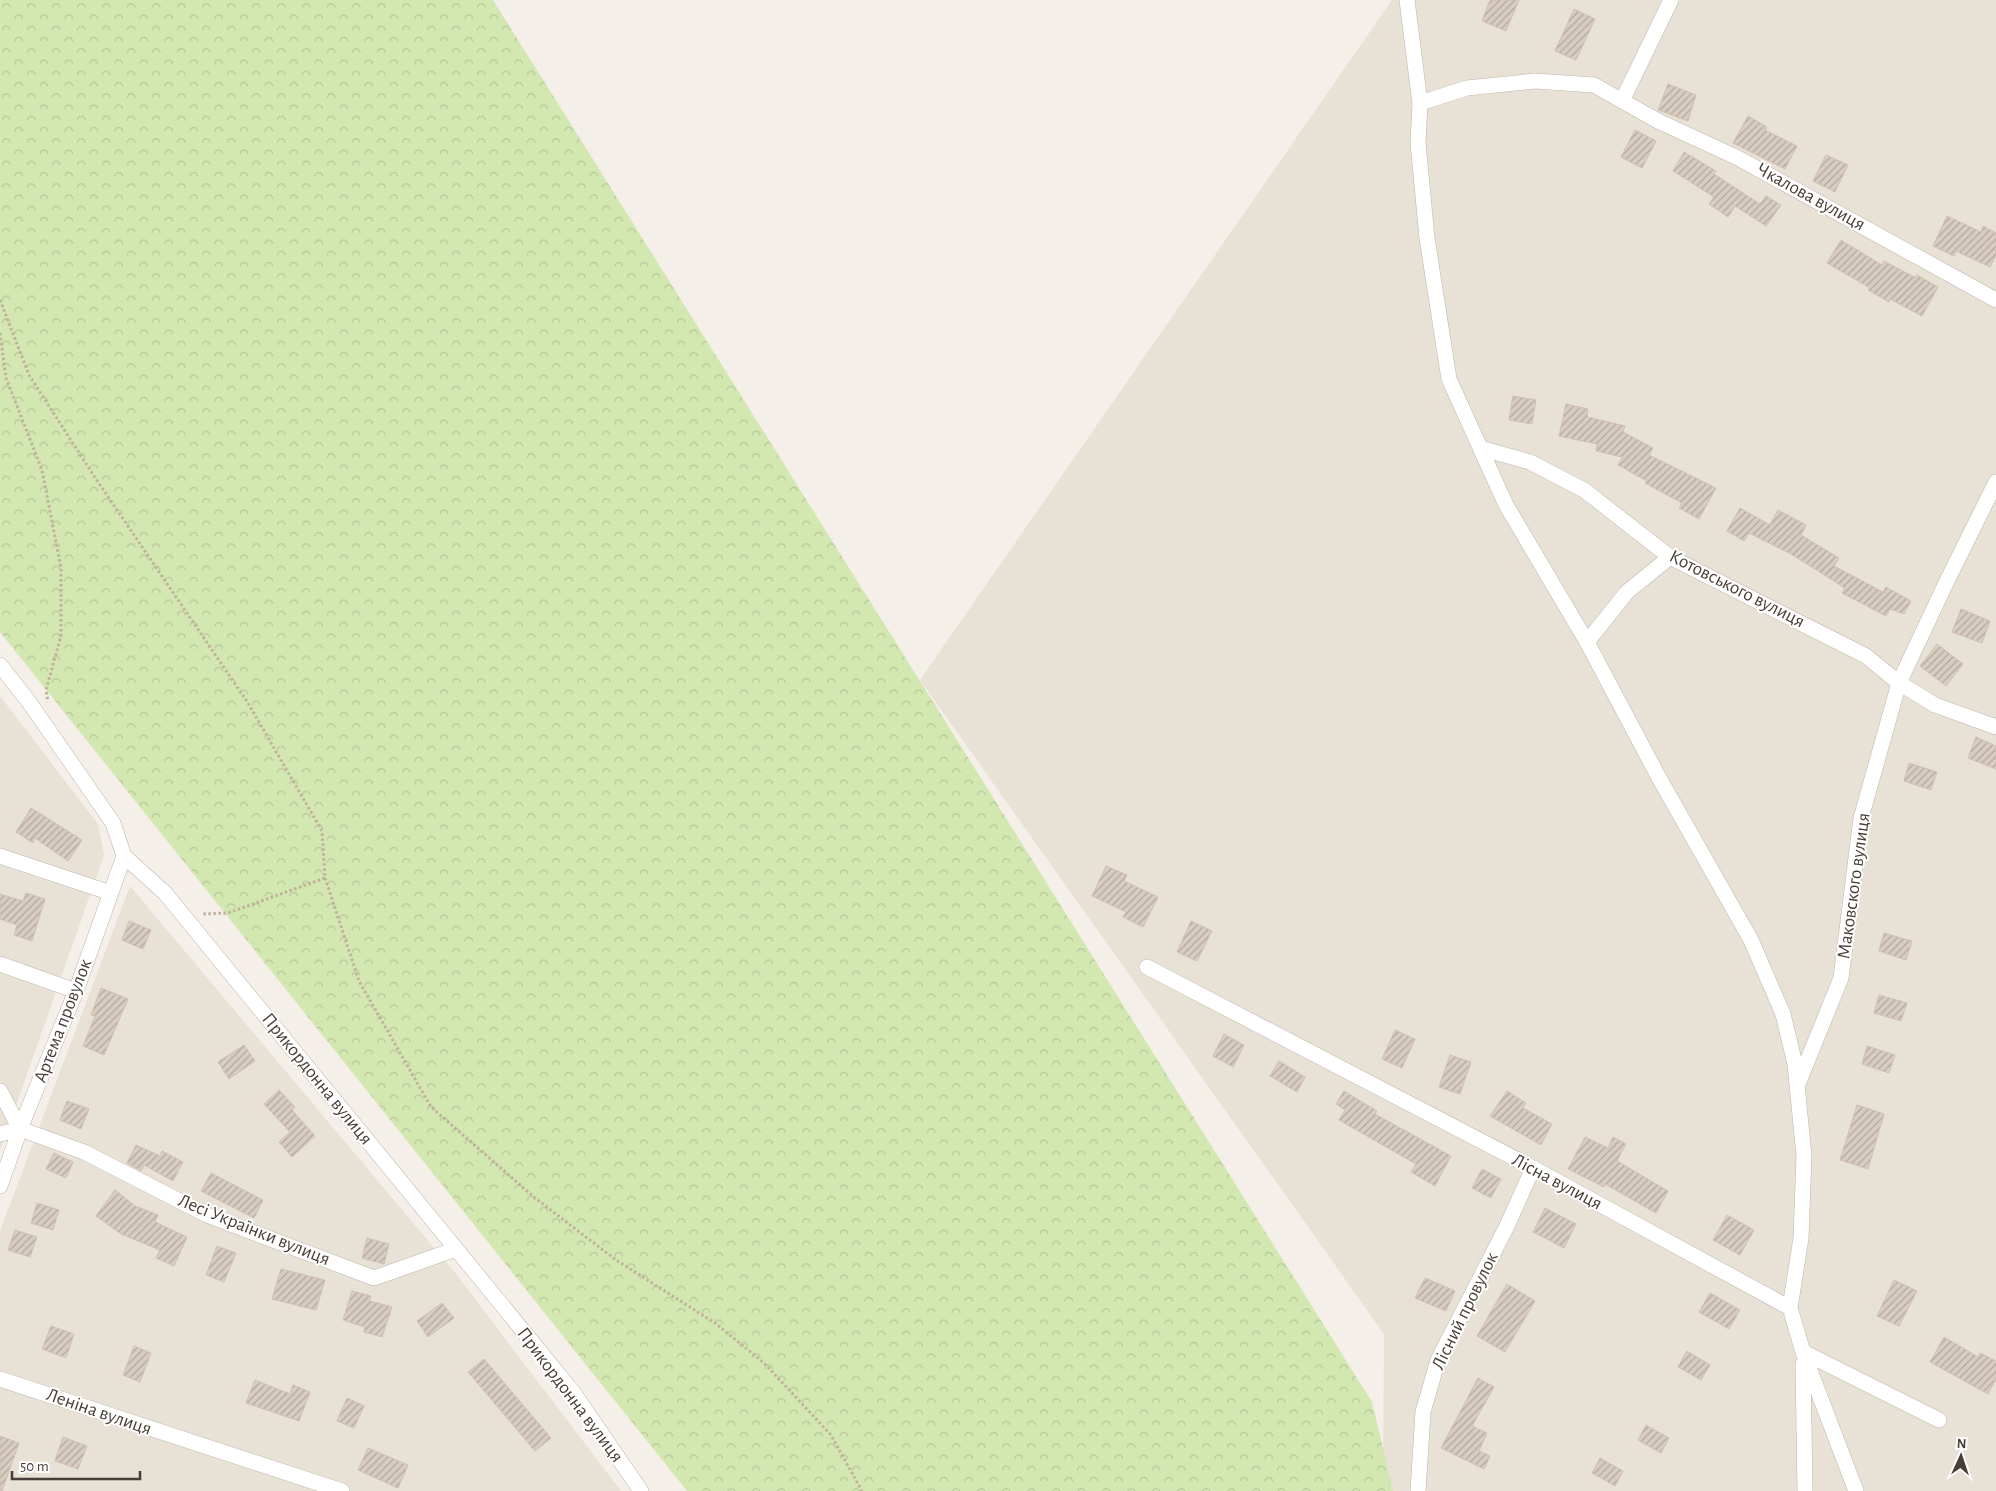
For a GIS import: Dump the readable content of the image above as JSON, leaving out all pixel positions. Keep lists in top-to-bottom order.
{
  "streets": {
    "street": [
      "Чкалова вулиця",
      "Котовського вулиця",
      "Маковского вулиця",
      "Артема провулок",
      "Прикордонна вулиця",
      "Лісна вулиця",
      "Лесі Українки вулиця",
      "Лісний провулок",
      "Леніна вулиця"
    ]
  },
  "crossings": [
    ["Котовського вулиця", "Маковского вулиця"],
    ["Артема провулок", "Прикордонна вулиця"],
    ["Артема провулок", "Лесі Українки вулиця"],
    ["Прикордонна вулиця", "Лесі Українки вулиця"],
    ["Лісна вулиця", "Лісний провулок"]
  ],
  "scale_bar": "50 m",
  "north": "top"
}
